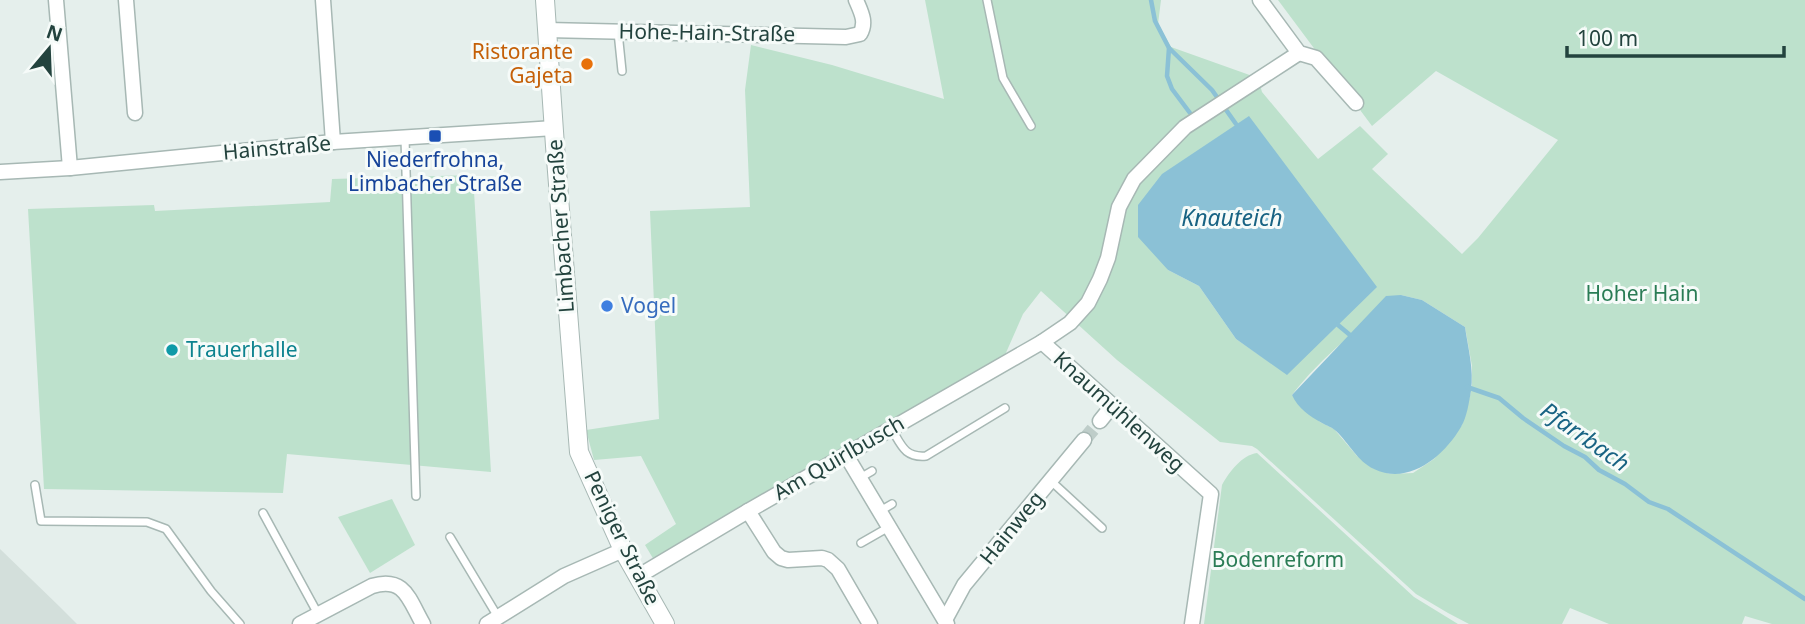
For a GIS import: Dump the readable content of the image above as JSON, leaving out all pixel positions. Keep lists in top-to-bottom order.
{
  "streets": {
    "street": [
      "Hohe-Hain-Straße",
      "Hainstraße",
      "Limbacher Straße",
      "Knaumühlenweg",
      "Am Quirlbusch",
      "Hainweg",
      "Peniger Straße"
    ]
  },
  "crossings": [
    ["Hohe-Hain-Straße", "Limbacher Straße"],
    ["Hainstraße", "Limbacher Straße"],
    ["Limbacher Straße", "Peniger Straße"],
    ["Knaumühlenweg", "Am Quirlbusch"],
    ["Am Quirlbusch", "Peniger Straße"]
  ],
  "water": ["Knauteich", "Pfarrbach"],
  "parks": ["Hoher Hain", "Bodenreform"],
  "places": {
    "other": ["Ristorante Gajeta", "Vogel", "Trauerhalle"],
    "transit": ["Niederfrohna, Limbacher Straße"]
  },
  "scale_bar": "100 m",
  "north": "top"
}
